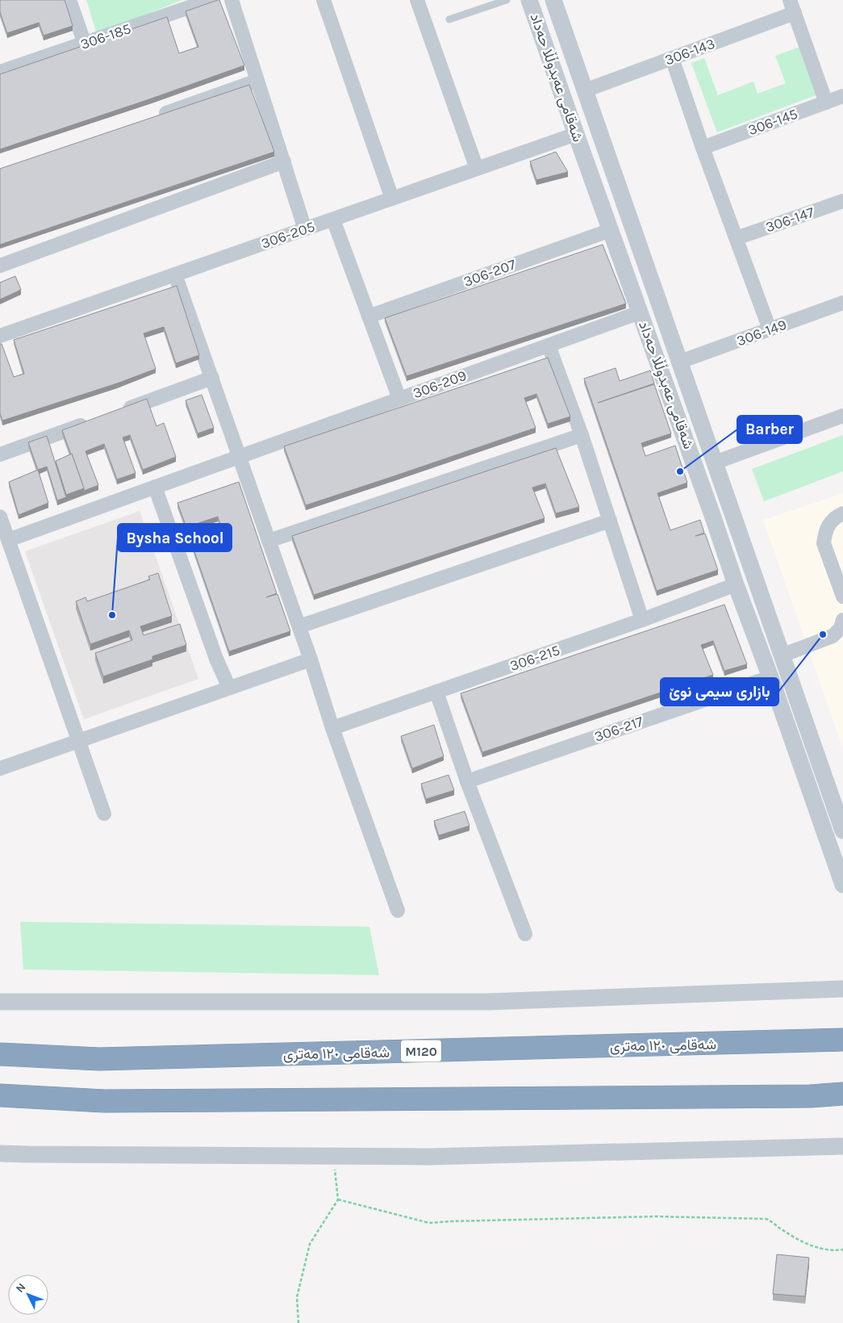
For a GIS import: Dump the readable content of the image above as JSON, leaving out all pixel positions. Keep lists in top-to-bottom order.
{
  "streets": {
    "highway": ["شەقامی ١٢٠ مەتری", "M120"],
    "street": [
      "306-185",
      "306-143",
      "شەقامی عەبدوڵڵا حەداد",
      "306-145",
      "306-147",
      "306-205",
      "306-207",
      "306-149",
      "306-209",
      "306-215",
      "306-217"
    ]
  },
  "crossings": [
    ["306-143", "شەقامی عەبدوڵڵا حەداد"],
    ["شەقامی عەبدوڵڵا حەداد", "306-205"],
    ["شەقامی عەبدوڵڵا حەداد", "306-207"],
    ["شەقامی عەبدوڵڵا حەداد", "306-149"],
    ["شەقامی عەبدوڵڵا حەداد", "306-209"],
    ["شەقامی عەبدوڵڵا حەداد", "306-215"],
    ["شەقامی عەبدوڵڵا حەداد", "306-217"]
  ],
  "places": ["Barber", "Bysha School", "بازاری سیمی نوێ"],
  "north": "top left"
}
